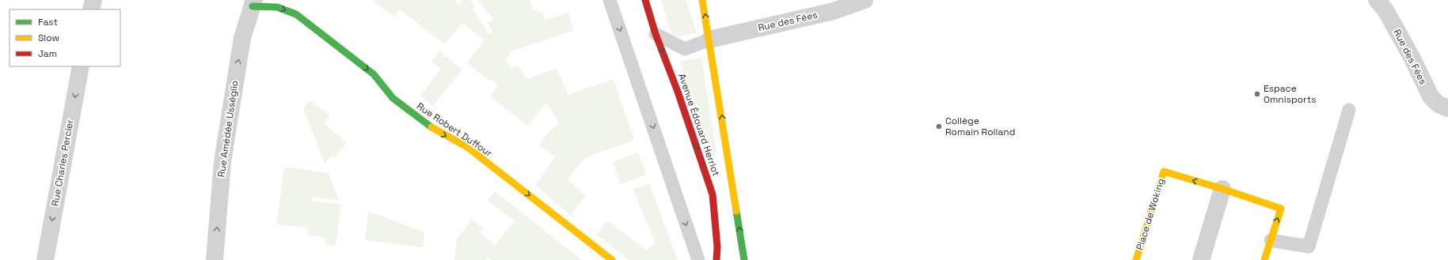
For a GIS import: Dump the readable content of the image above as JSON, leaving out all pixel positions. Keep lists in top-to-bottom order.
{
  "streets": {
    "street": [
      "Rue des Fées",
      "Avenue Édouard Herriot",
      "Rue Amédée Usséglio",
      "Rue Robert Duffour",
      "Rue Charles Percier",
      "Place de Woking"
    ]
  },
  "crossings": [
    ["Rue des Fées", "Avenue Édouard Herriot"],
    ["Rue Amédée Usséglio", "Rue Robert Duffour"]
  ],
  "one_way": ["Rue Amédée Usséglio", "Rue Robert Duffour", "Rue Charles Percier"],
  "places": ["Espace Omnisports", "Collège Romain Rolland"],
  "legend": ["Fast", "Slow", "Jam"]
}
